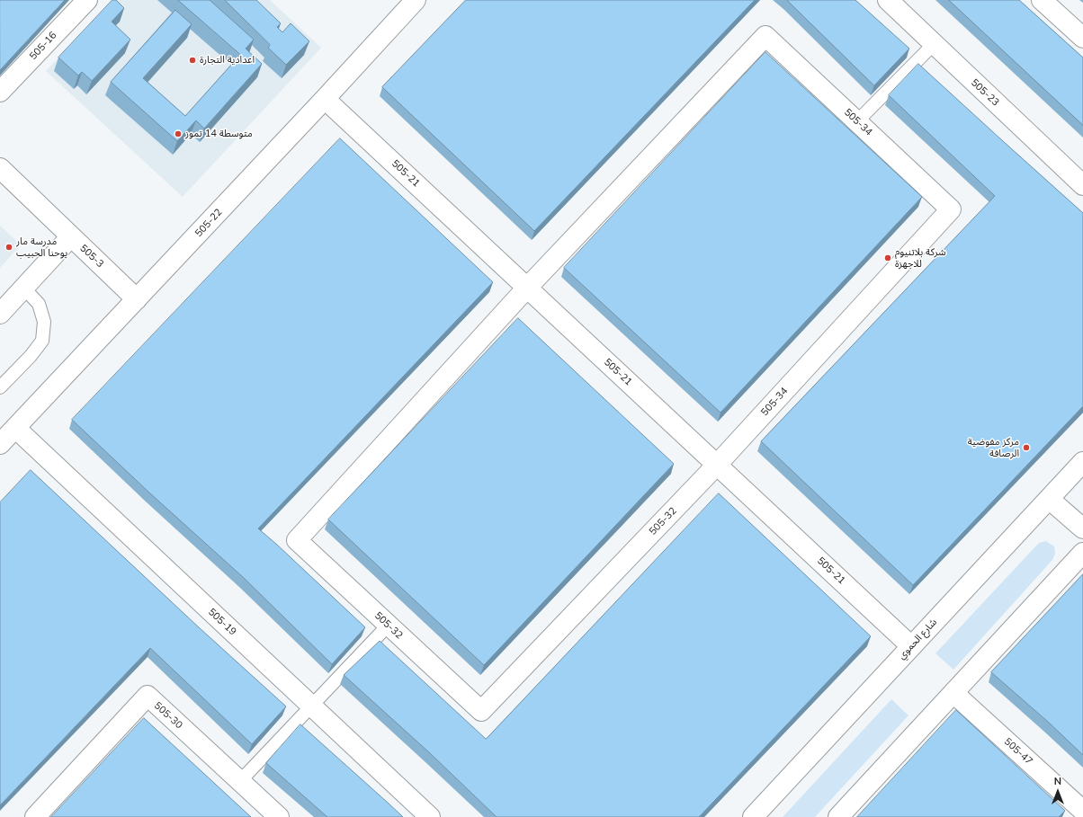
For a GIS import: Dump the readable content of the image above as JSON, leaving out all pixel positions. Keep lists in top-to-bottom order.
{
  "streets": {
    "street": [
      "505-16",
      "505-23",
      "505-34",
      "505-21",
      "505-22",
      "505-3",
      "505-32",
      "505-19",
      "شارع الحموي",
      "505-30",
      "505-47"
    ]
  },
  "crossings": [
    ["505-34", "505-21"],
    ["505-34", "505-32"],
    ["505-21", "505-22"],
    ["505-21", "505-32"],
    ["505-21", "شارع الحموي"],
    ["505-22", "505-3"],
    ["505-22", "505-19"]
  ],
  "places": [
    "اعدادية التجارة",
    "متوسطة 14 تموز",
    "مدرسة مار يوحنا الحبيب",
    "شركة بلاتنيوم للاجهزة",
    "مركز مفوضية الرصافة"
  ],
  "north": "top"
}
